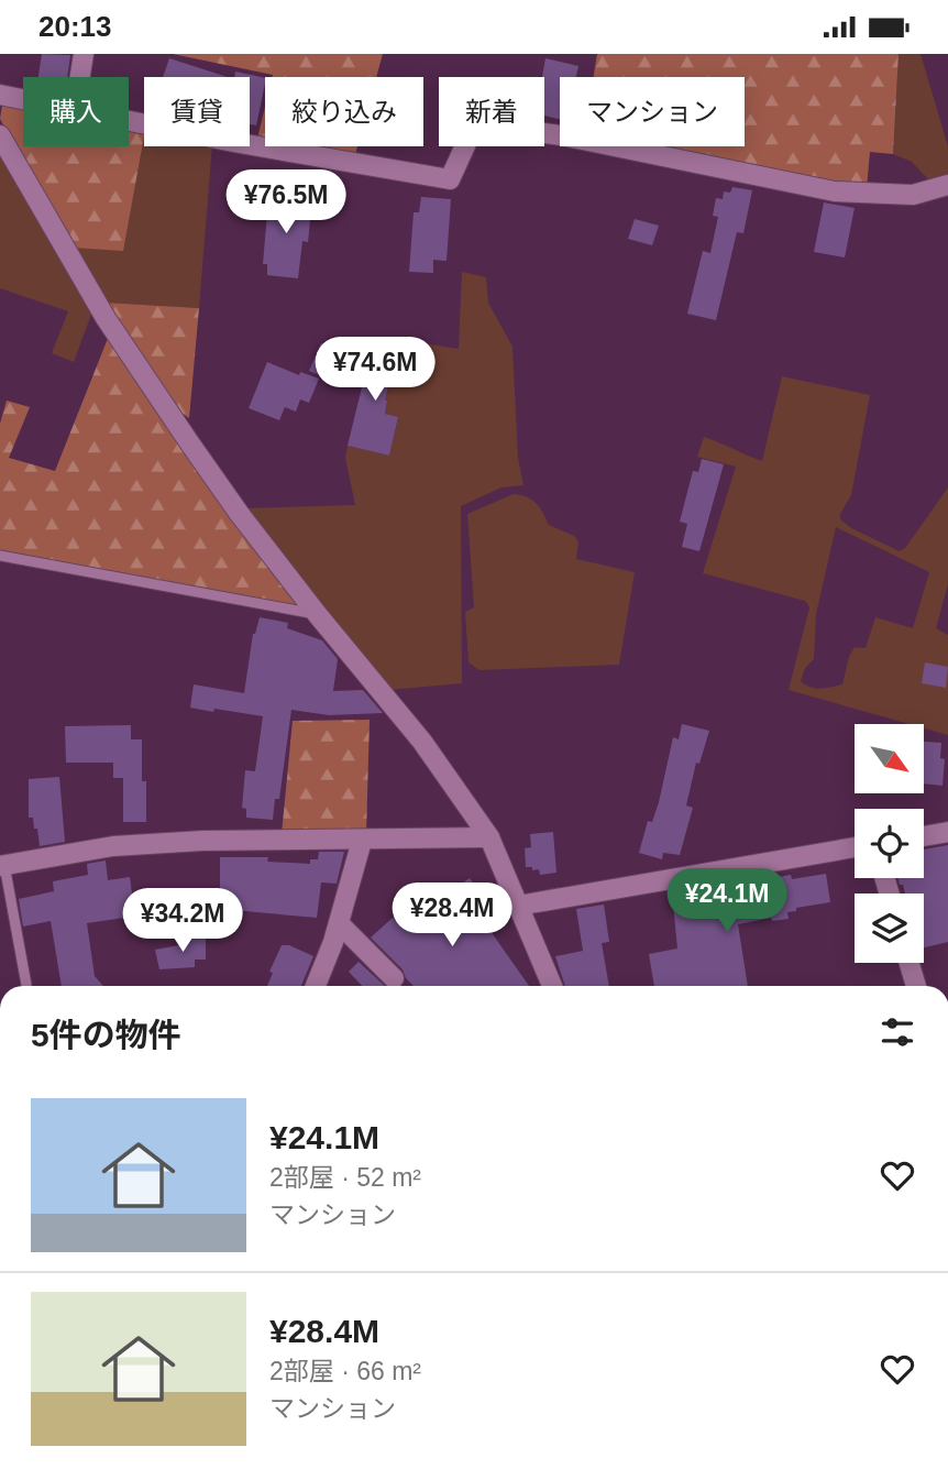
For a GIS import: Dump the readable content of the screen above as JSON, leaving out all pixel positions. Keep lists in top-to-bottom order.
{
  "north": "bottom right",
  "page": {
    "status": "20:13",
    "chip": [
      "購入",
      "賃貸",
      "絞り込み",
      "新着",
      "マンション"
    ],
    "price": [
      "¥76.5M",
      "¥74.6M",
      "¥24.1M",
      "¥28.4M",
      "¥34.2M"
    ],
    "heading": "5件の物件",
    "list": [
      {
        "name": "¥24.1M",
        "note": "2部屋 · 52 m² · マンション"
      },
      {
        "name": "¥28.4M",
        "note": "2部屋 · 66 m² · マンション"
      }
    ]
  }
}
